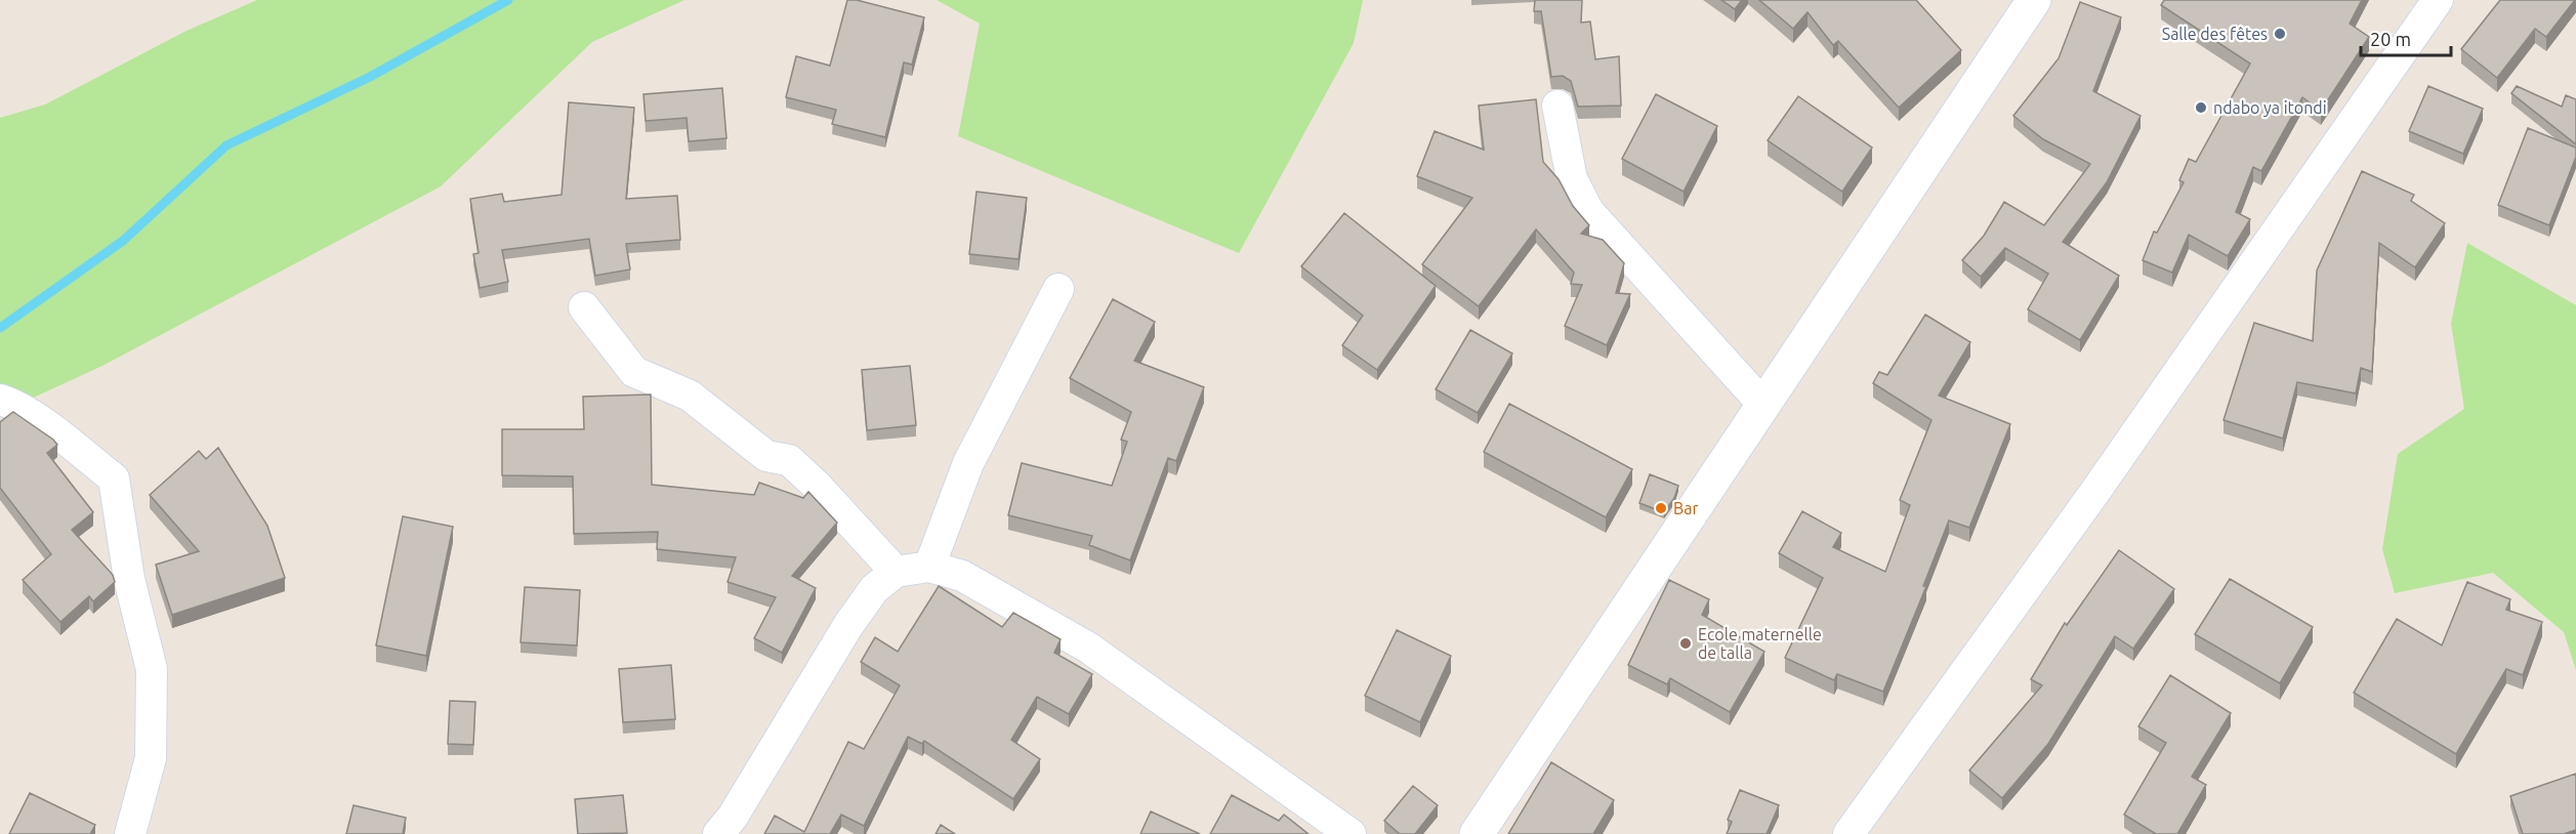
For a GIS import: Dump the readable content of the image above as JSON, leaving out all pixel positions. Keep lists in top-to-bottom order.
{
  "places": [
    "Salle des fêtes",
    "ndabo ya itondi",
    "Bar",
    "Ecole maternelle de talla"
  ],
  "scale_bar": "20 m"
}
